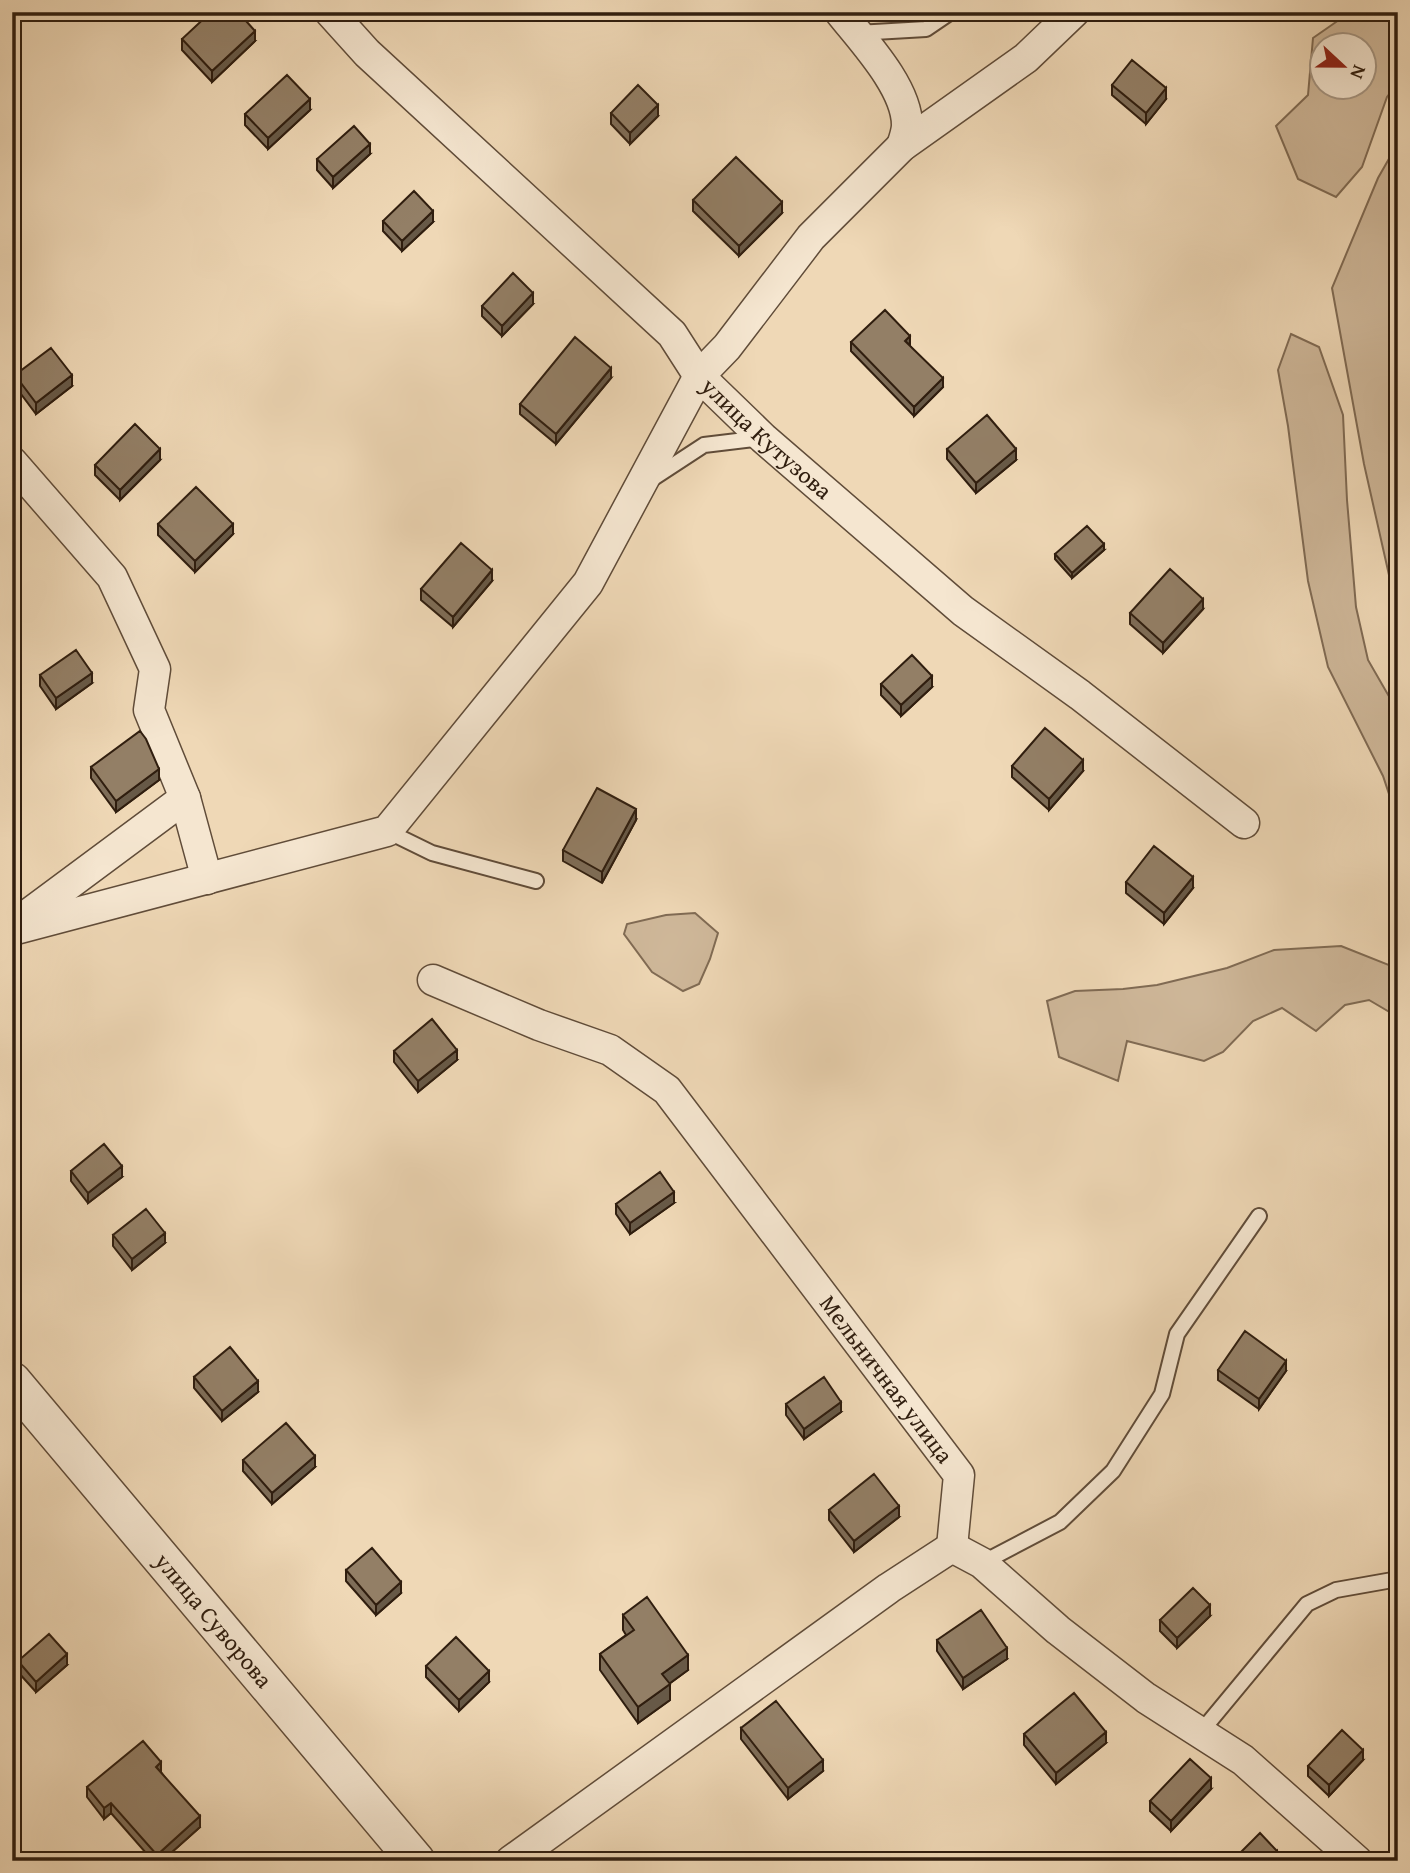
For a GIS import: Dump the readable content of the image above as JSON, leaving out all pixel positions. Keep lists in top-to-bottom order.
{
  "streets": {
    "street": ["улица Кутузова", "Мельничная улица", "улица Суворова"]
  },
  "north": "right"
}
